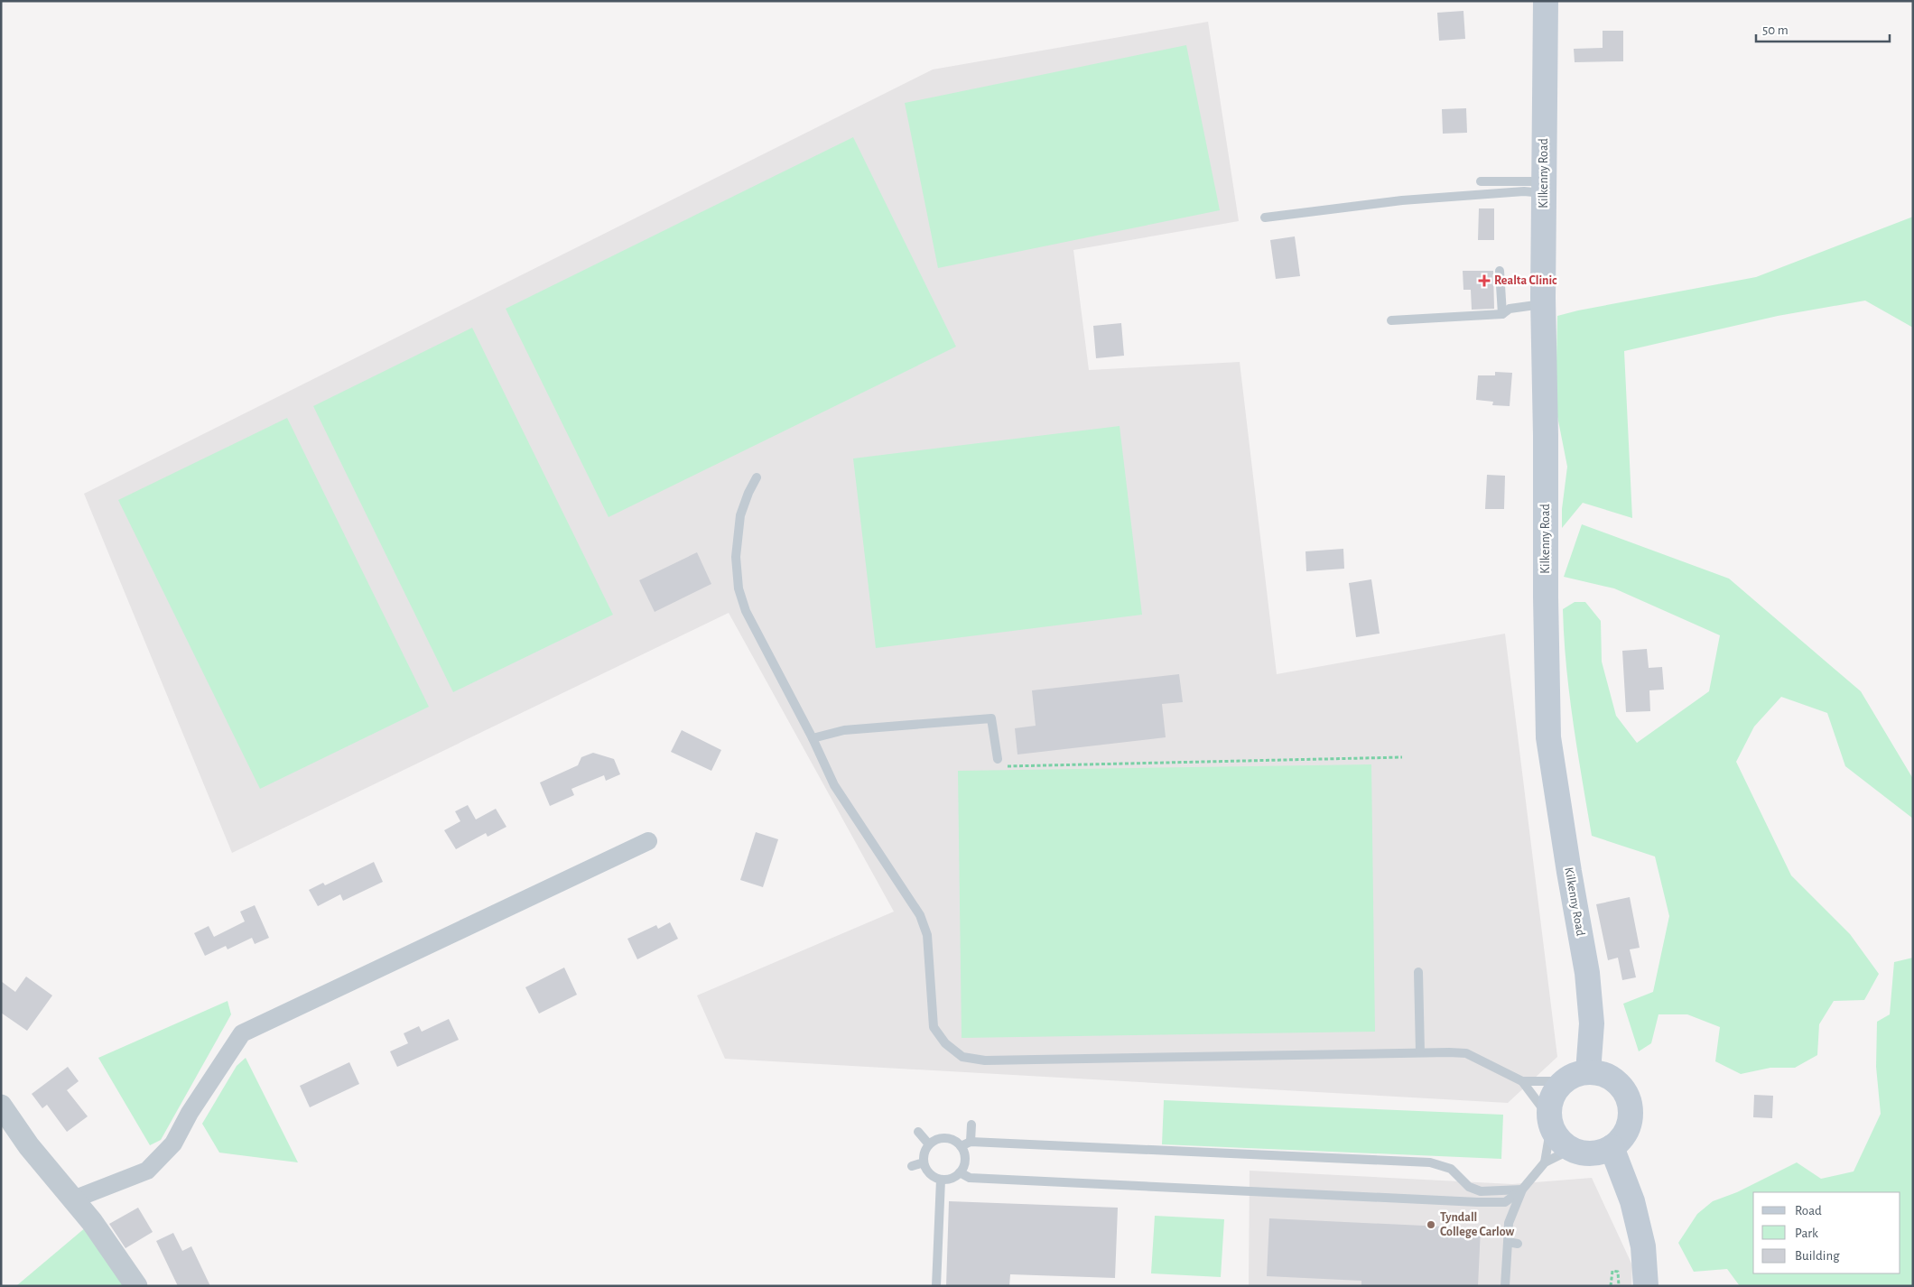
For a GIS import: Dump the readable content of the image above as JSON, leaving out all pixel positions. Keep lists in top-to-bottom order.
{
  "streets": {
    "main road": ["Kilkenny Road"]
  },
  "places": {
    "health": ["Realta Clinic"],
    "other": ["Tyndall College Carlow"]
  },
  "legend": ["Road", "Park", "Building"],
  "scale_bar": "50 m"
}
